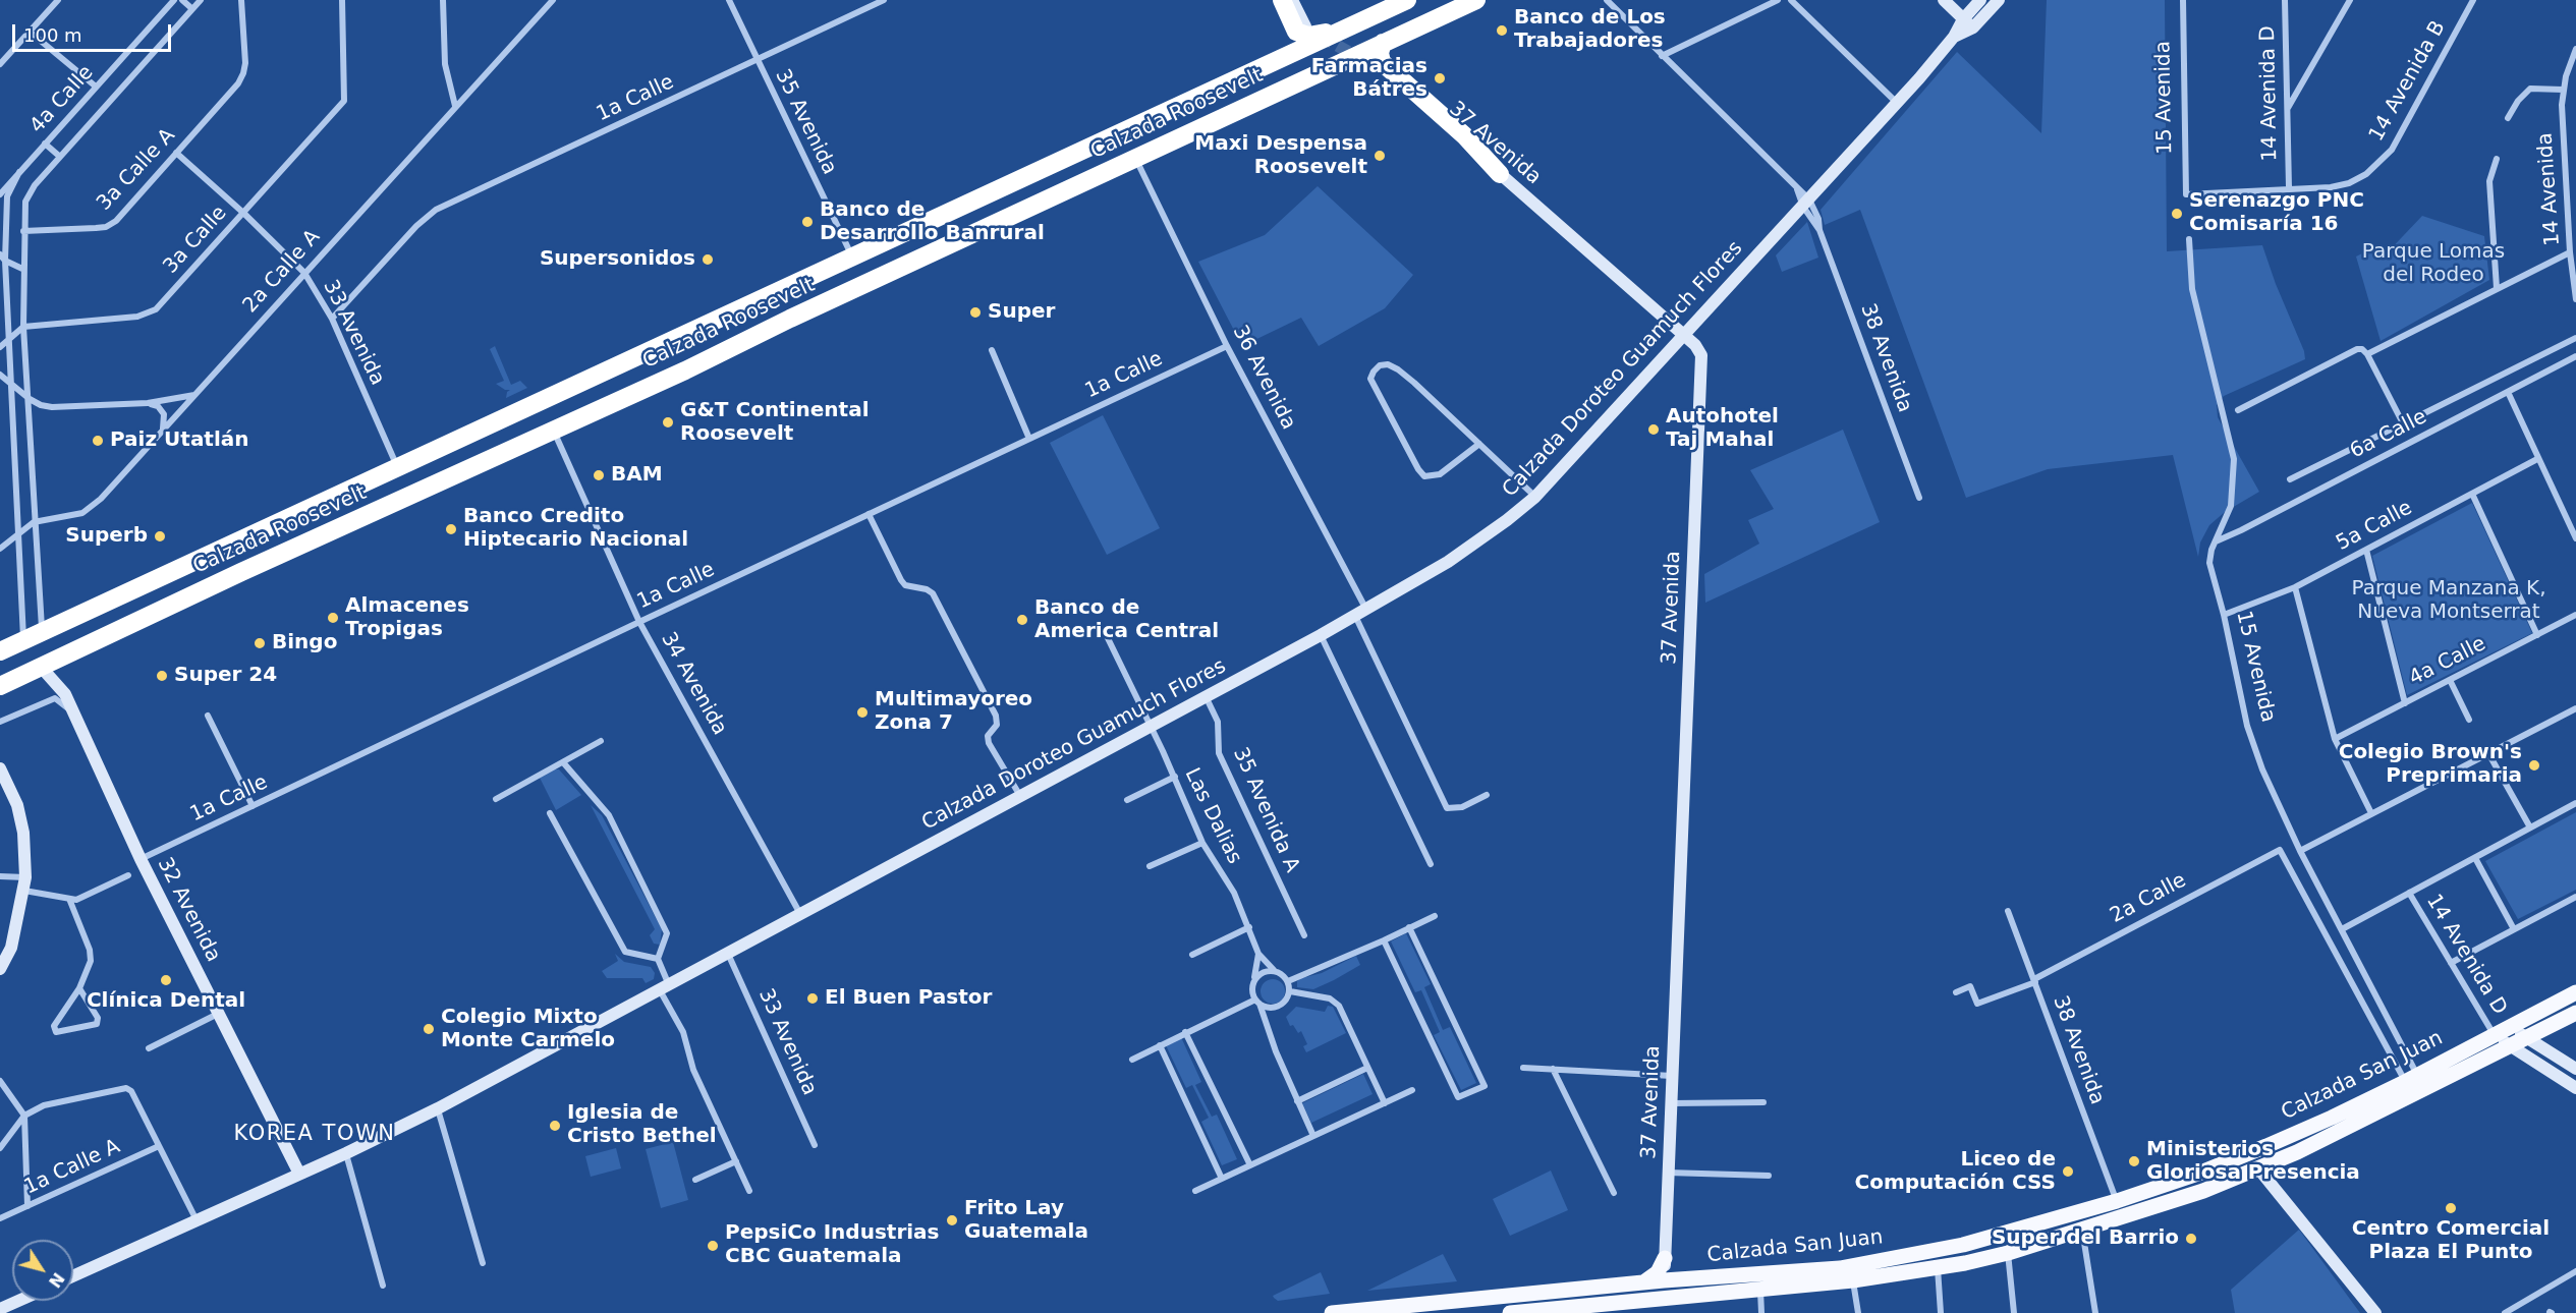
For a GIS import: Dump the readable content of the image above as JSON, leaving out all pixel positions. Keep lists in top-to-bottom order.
{
  "streets": {
    "highway": ["Calzada Roosevelt"],
    "main road": [
      "37 Avenida",
      "Calzada Doroteo Guamuch Flores",
      "32 Avenida",
      "Calzada San Juan"
    ],
    "street": [
      "14 Avenida B",
      "14 Avenida D",
      "15 Avenida",
      "1a Calle",
      "4a Calle",
      "35 Avenida",
      "3a Calle A",
      "14 Avenida",
      "3a Calle",
      "2a Calle A",
      "33 Avenida",
      "38 Avenida",
      "36 Avenida",
      "6a Calle",
      "5a Calle",
      "34 Avenida",
      "35 Avenida A",
      "Las Dalias",
      "2a Calle",
      "1a Calle A"
    ]
  },
  "crossings": [
    ["14 Avenida B", "14 Avenida D"],
    ["14 Avenida B", "15 Avenida"],
    ["14 Avenida D", "15 Avenida"],
    ["14 Avenida D", "Calzada San Juan"],
    ["15 Avenida", "6a Calle"],
    ["15 Avenida", "5a Calle"],
    ["15 Avenida", "2a Calle"],
    ["15 Avenida", "Calzada San Juan"],
    ["1a Calle", "35 Avenida"],
    ["1a Calle", "33 Avenida"],
    ["1a Calle", "36 Avenida"],
    ["1a Calle", "34 Avenida"],
    ["1a Calle", "32 Avenida"],
    ["4a Calle", "3a Calle A"],
    ["Calzada Roosevelt", "35 Avenida"],
    ["Calzada Roosevelt", "33 Avenida"],
    ["Calzada Roosevelt", "36 Avenida"],
    ["Calzada Roosevelt", "34 Avenida"],
    ["Calzada Roosevelt", "32 Avenida"],
    ["37 Avenida", "Calzada Doroteo Guamuch Flores"],
    ["37 Avenida", "Calzada San Juan"],
    ["3a Calle A", "33 Avenida"],
    ["3a Calle", "33 Avenida"],
    ["2a Calle A", "33 Avenida"],
    ["33 Avenida", "Calzada Doroteo Guamuch Flores"],
    ["38 Avenida", "Calzada Doroteo Guamuch Flores"],
    ["38 Avenida", "2a Calle"],
    ["38 Avenida", "Calzada San Juan"],
    ["Calzada Doroteo Guamuch Flores", "36 Avenida"],
    ["Calzada Doroteo Guamuch Flores", "34 Avenida"],
    ["Calzada Doroteo Guamuch Flores", "35 Avenida A"],
    ["Calzada Doroteo Guamuch Flores", "Las Dalias"],
    ["Calzada Doroteo Guamuch Flores", "32 Avenida"],
    ["2a Calle", "Calzada San Juan"]
  ],
  "districts": ["KOREA TOWN"],
  "parks": ["Parque Lomas del Rodeo", "Parque Manzana K, Nueva Montserrat"],
  "places": [
    "Banco de Los Trabajadores",
    "Farmacias Bátres",
    "Maxi Despensa Roosevelt",
    "Serenazgo PNC Comisaría 16",
    "Banco de Desarrollo Banrural",
    "Supersonidos",
    "Super",
    "G&T Continental Roosevelt",
    "Autohotel Taj Mahal",
    "Paiz Utatlán",
    "BAM",
    "Banco Credito Hiptecario Nacional",
    "Superb",
    "Almacenes Tropigas",
    "Banco de America Central",
    "Bingo",
    "Super 24",
    "Multimayoreo Zona 7",
    "Colegio Brown's Preprimaria",
    "Clínica Dental",
    "El Buen Pastor",
    "Colegio Mixto Monte Carmelo",
    "Iglesia de Cristo Bethel",
    "Ministerios Gloriosa Presencia",
    "Liceo de Computación CSS",
    "Centro Comercial Plaza El Punto",
    "Frito Lay Guatemala",
    "Super del Barrio",
    "PepsiCo Industrias CBC Guatemala"
  ],
  "scale_bar": "100 m",
  "north": "bottom right"
}
